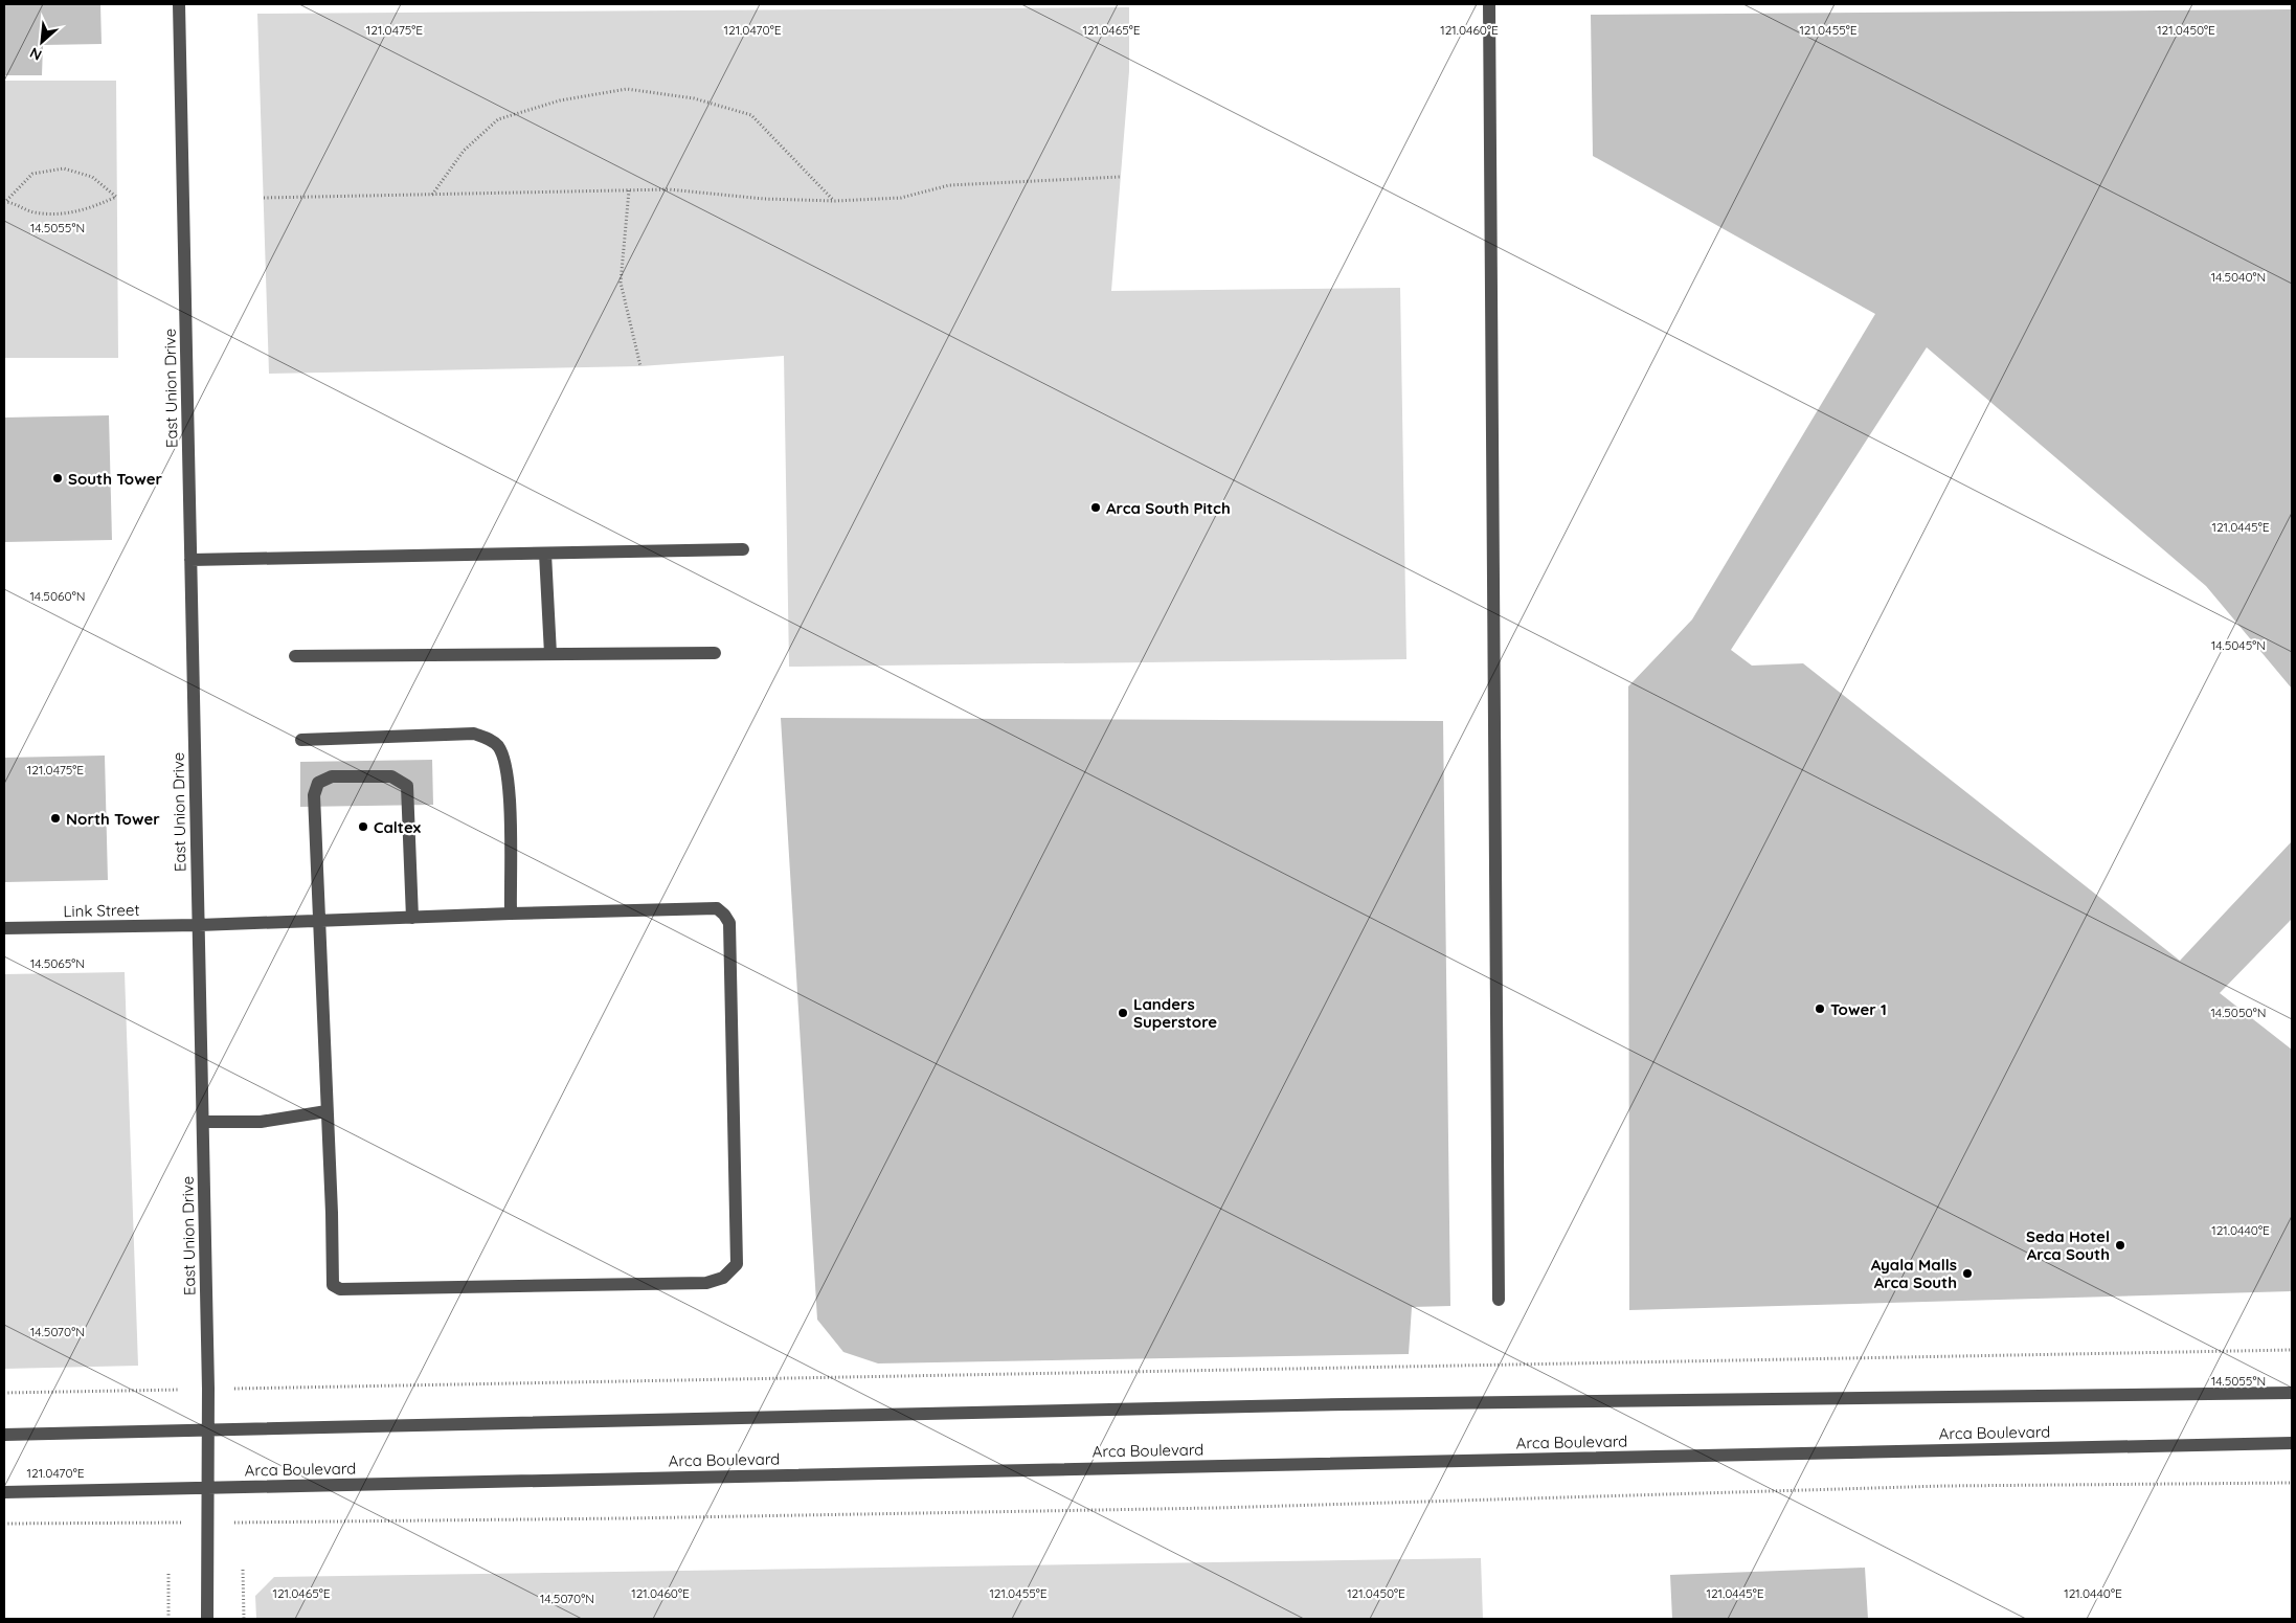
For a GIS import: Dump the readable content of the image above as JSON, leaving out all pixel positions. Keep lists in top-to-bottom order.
{
  "streets": {
    "street": ["East Union Drive", "Link Street", "Arca Boulevard"]
  },
  "crossings": [
    ["East Union Drive", "Link Street"],
    ["East Union Drive", "Arca Boulevard"]
  ],
  "places": [
    "South Tower",
    "Arca South Pitch",
    "North Tower",
    "Caltex",
    "Tower 1",
    "Landers Superstore",
    "Seda Hotel Arca South",
    "Ayala Malls Arca South"
  ],
  "north": "bottom left",
  "coordinates": [
    "121.0475°E",
    "121.0470°E",
    "121.0465°E",
    "121.0460°E",
    "121.0455°E",
    "121.0450°E",
    "14.5055°N",
    "14.5040°N",
    "121.0445°E",
    "14.5060°N",
    "14.5045°N",
    "14.5065°N",
    "14.5050°N",
    "121.0440°E",
    "14.5070°N"
  ]
}
